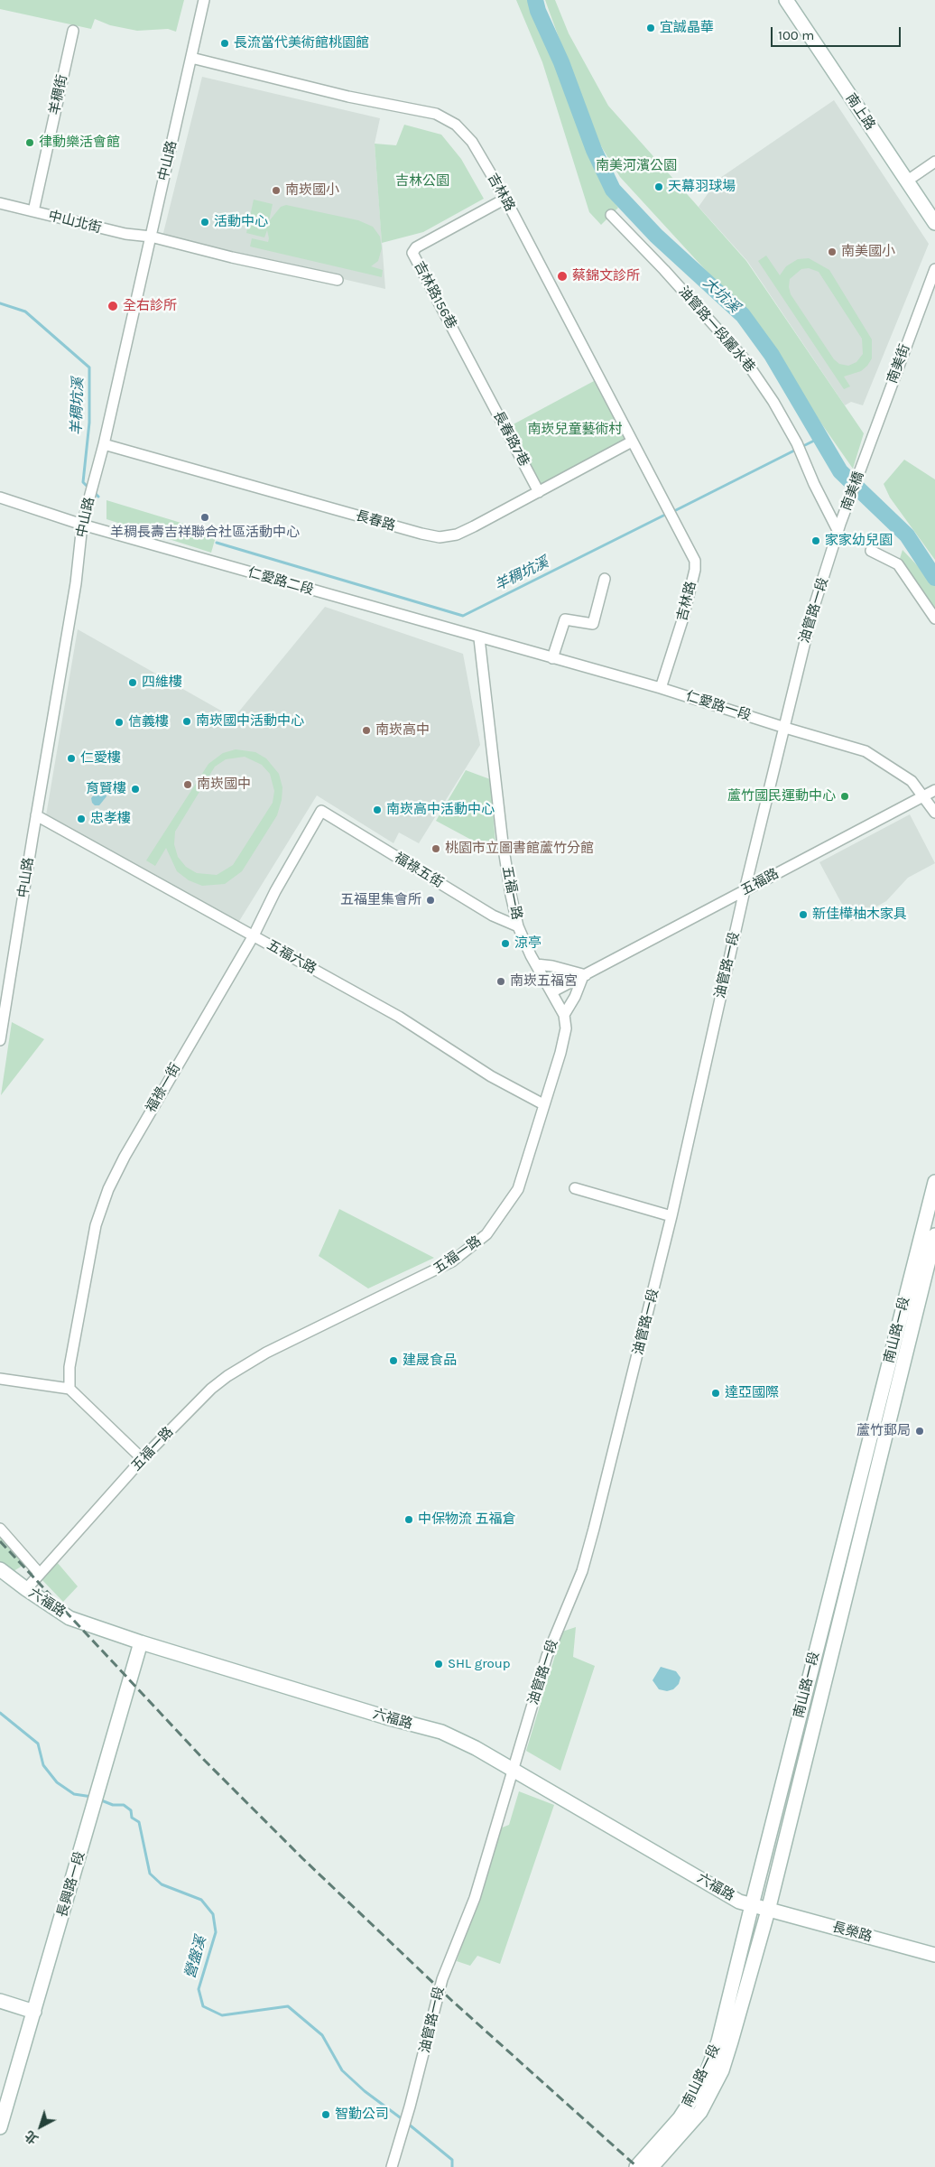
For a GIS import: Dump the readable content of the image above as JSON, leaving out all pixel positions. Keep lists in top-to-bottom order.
{
  "streets": {
    "street": [
      "羊稠街",
      "南上路",
      "中山路",
      "吉林路",
      "中山北街",
      "吉林路156巷",
      "油管路一段麗水巷",
      "南美街",
      "長春路7巷",
      "南美橋",
      "長春路",
      "仁愛路二段",
      "油管路一段",
      "仁愛路一段",
      "福祿五街",
      "五福路",
      "五福一路",
      "五福六路",
      "福祿一街",
      "南山路一段",
      "六福路",
      "長興路一段",
      "長榮路"
    ]
  },
  "crossings": [
    ["羊稠街", "中山北街"],
    ["中山路", "吉林路"],
    ["中山路", "中山北街"],
    ["中山路", "長春路"],
    ["中山路", "仁愛路二段"],
    ["中山路", "五福六路"],
    ["吉林路", "吉林路156巷"],
    ["吉林路", "長春路"],
    ["吉林路", "仁愛路一段"],
    ["吉林路156巷", "長春路7巷"],
    ["油管路一段麗水巷", "南美橋"],
    ["油管路一段麗水巷", "油管路一段"],
    ["南美街", "南美橋"],
    ["長春路7巷", "長春路"],
    ["南美橋", "油管路一段"],
    ["仁愛路二段", "仁愛路一段"],
    ["仁愛路二段", "五福一路"],
    ["油管路一段", "仁愛路一段"],
    ["油管路一段", "五福路"],
    ["油管路一段", "六福路"],
    ["仁愛路一段", "五福路"],
    ["仁愛路一段", "五福一路"],
    ["福祿五街", "五福一路"],
    ["福祿五街", "福祿一街"],
    ["五福路", "五福一路"],
    ["五福一路", "五福六路"],
    ["五福一路", "六福路"],
    ["五福六路", "福祿一街"],
    ["南山路一段", "六福路"],
    ["南山路一段", "長榮路"],
    ["六福路", "長興路一段"],
    ["六福路", "長榮路"]
  ],
  "water": ["大坑溪", "羊稠坑溪", "營盤溪"],
  "parks": ["南美河濱公園", "吉林公園", "南崁兒童藝術村"],
  "places": [
    "宜誠晶華",
    "長流當代美術館桃園館",
    "律動樂活會館",
    "天幕羽球場",
    "南崁國小",
    "活動中心",
    "南美國小",
    "蔡錦文診所",
    "全右診所",
    "羊稠長壽吉祥聯合社區活動中心",
    "家家幼兒園",
    "四維樓",
    "南崁國中活動中心",
    "信義樓",
    "南崁高中",
    "仁愛樓",
    "南崁國中",
    "育賢樓",
    "蘆竹國民運動中心",
    "南崁高中活動中心",
    "忠孝樓",
    "桃園市立圖書館蘆竹分館",
    "五福里集會所",
    "新佳樺柚木家具",
    "涼亭",
    "南崁五福宮",
    "建晟食品",
    "達亞國際",
    "蘆竹郵局",
    "中保物流 五福倉",
    "SHL group",
    "智勤公司"
  ],
  "scale_bar": "100 m",
  "north": "bottom left"
}
